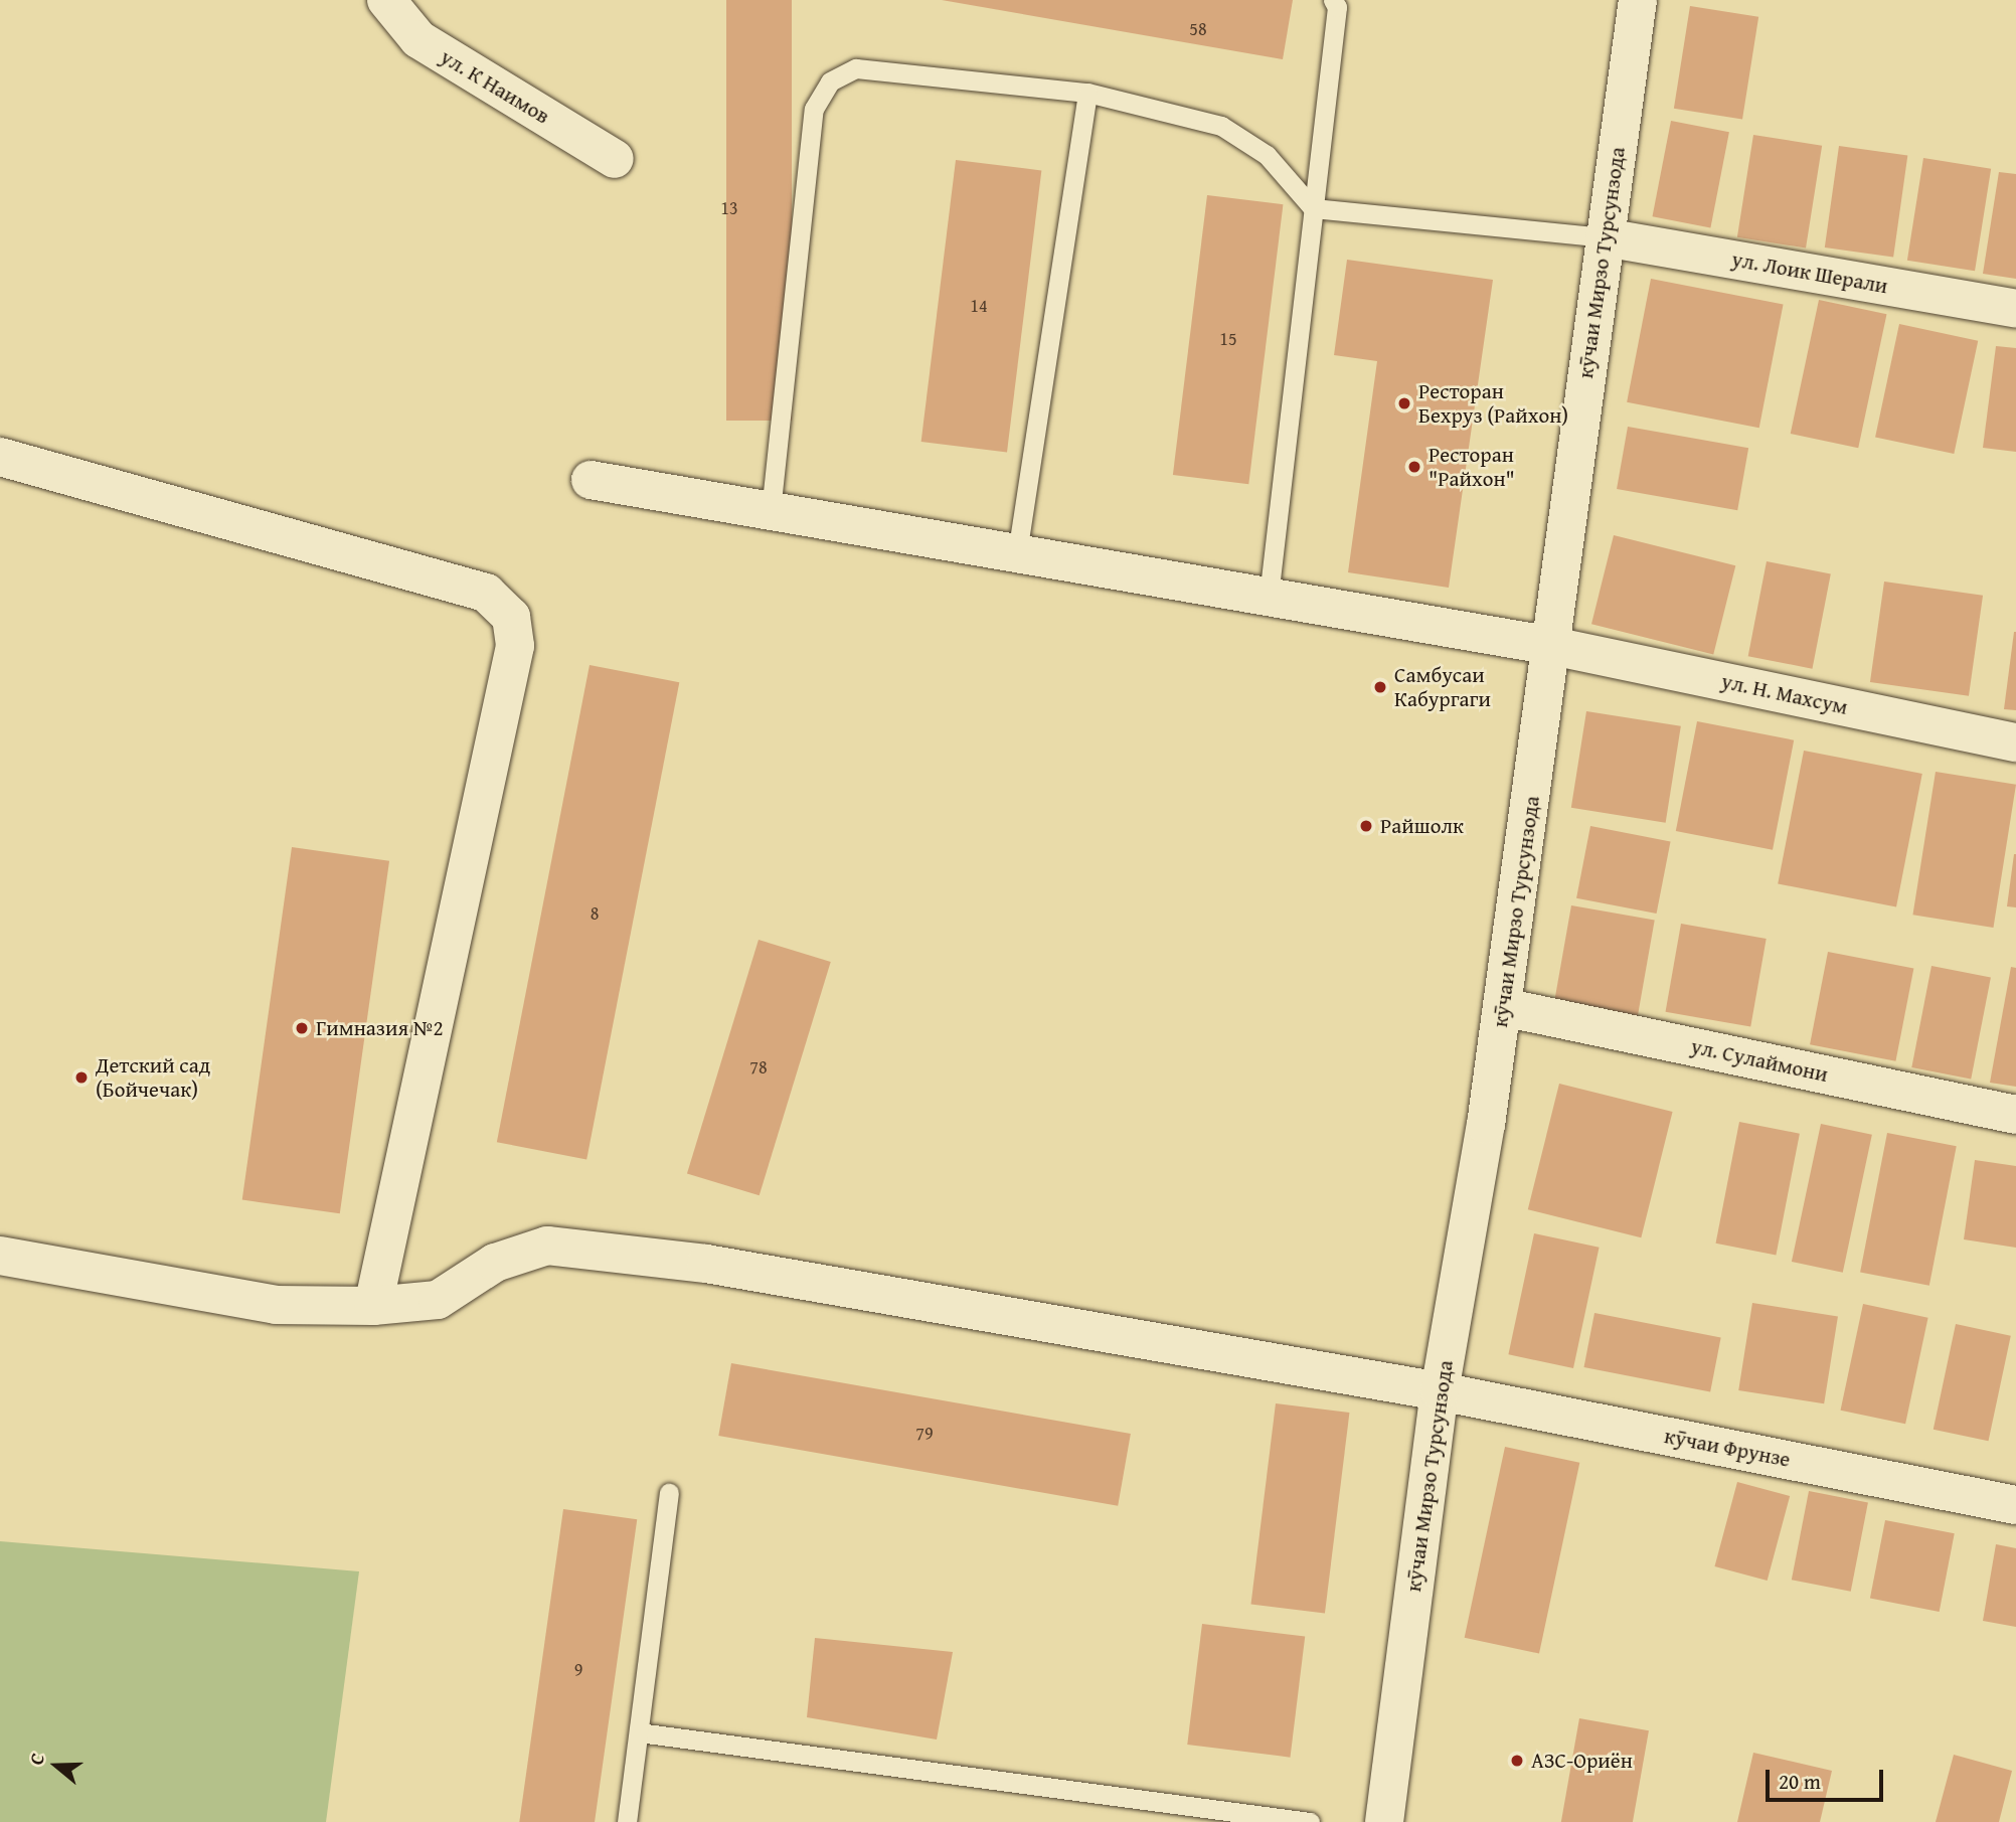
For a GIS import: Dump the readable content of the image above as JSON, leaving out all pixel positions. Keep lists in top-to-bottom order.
{
  "streets": {
    "street": [
      "ул. К Наимов",
      "кӯчаи Мирзо Турсунзода",
      "ул. Лоик Шерали",
      "ул. Н. Махсум",
      "ул. Сулаймони",
      "кӯчаи Фрунзе"
    ]
  },
  "crossings": [
    ["кӯчаи Мирзо Турсунзода", "ул. Лоик Шерали"],
    ["кӯчаи Мирзо Турсунзода", "ул. Н. Махсум"],
    ["кӯчаи Мирзо Турсунзода", "ул. Сулаймони"],
    ["кӯчаи Мирзо Турсунзода", "кӯчаи Фрунзе"]
  ],
  "places": [
    "Ресторан Бехруз (Райхон)",
    "Ресторан \"Райхон\"",
    "Самбусаи Кабургаги",
    "Райшолк",
    "Гимназия №2",
    "Детский сад (Бойчечак)",
    "АЗС-Ориён"
  ],
  "house_numbers": [
    "58",
    "13",
    "14",
    "15",
    "8",
    "78",
    "79",
    "9"
  ],
  "scale_bar": "20 m",
  "north": "left"
}
